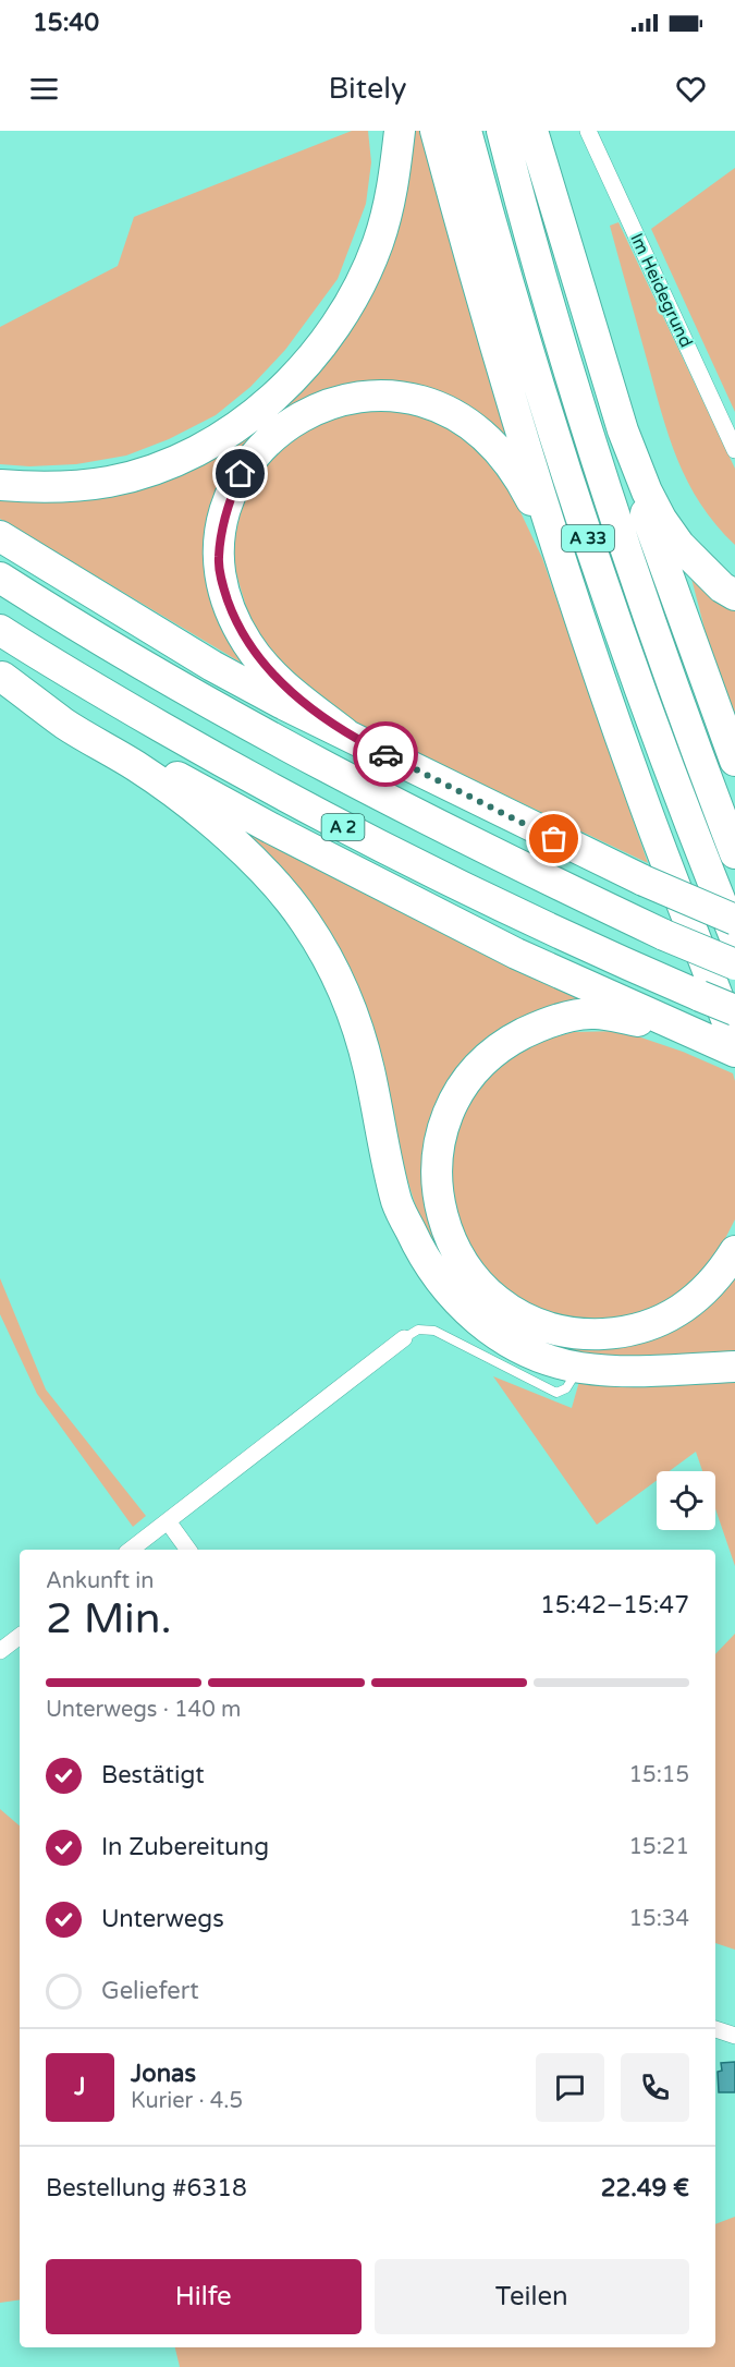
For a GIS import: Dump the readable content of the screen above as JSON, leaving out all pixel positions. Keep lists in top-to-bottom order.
{
  "streets": {
    "highway": ["A 33", "A 2"],
    "street": ["Im Heidegrund"]
  },
  "page": {
    "status": "15:40",
    "header": "Bitely",
    "heading": ["2 Min.", "Ankunft in", "15:42–15:47"],
    "panel": [
      "Jonas",
      "Kurier · 4.5",
      "Bestellung #6318",
      "22.49 €"
    ],
    "bar": "Unterwegs · 140 m",
    "list": [
      ["Bestätigt", "15:15"],
      ["In Zubereitung", "15:21"],
      ["Unterwegs", "15:34"],
      "Geliefert"
    ],
    "round": "J",
    "buttons": ["Hilfe", "Teilen"]
  }
}
